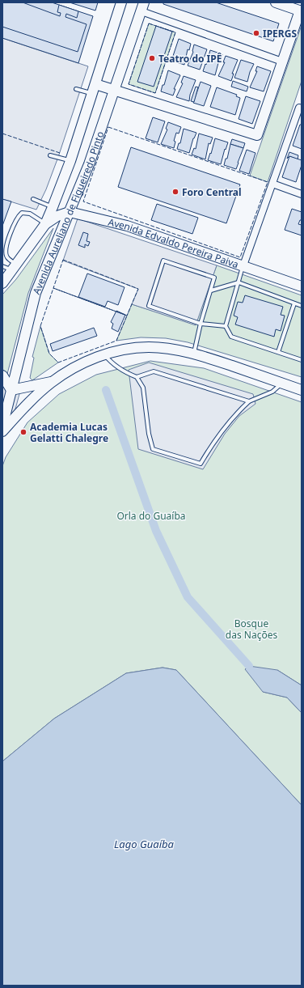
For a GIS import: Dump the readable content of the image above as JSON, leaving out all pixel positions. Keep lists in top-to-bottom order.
{
  "streets": {
    "main road": ["Avenida Aureliano de Figueiredo Pinto", "Avenida Edvaldo Pereira Paiva"]
  },
  "crossings": [
    ["Avenida Aureliano de Figueiredo Pinto", "Avenida Edvaldo Pereira Paiva"]
  ],
  "water": ["Lago Guaíba"],
  "parks": ["Orla do Guaíba", "Bosque das Nações"],
  "places": [
    "IPERGS",
    "Teatro do IPÊ",
    "Foro Central",
    "Academia Lucas Gelatti Chalegre"
  ]
}
